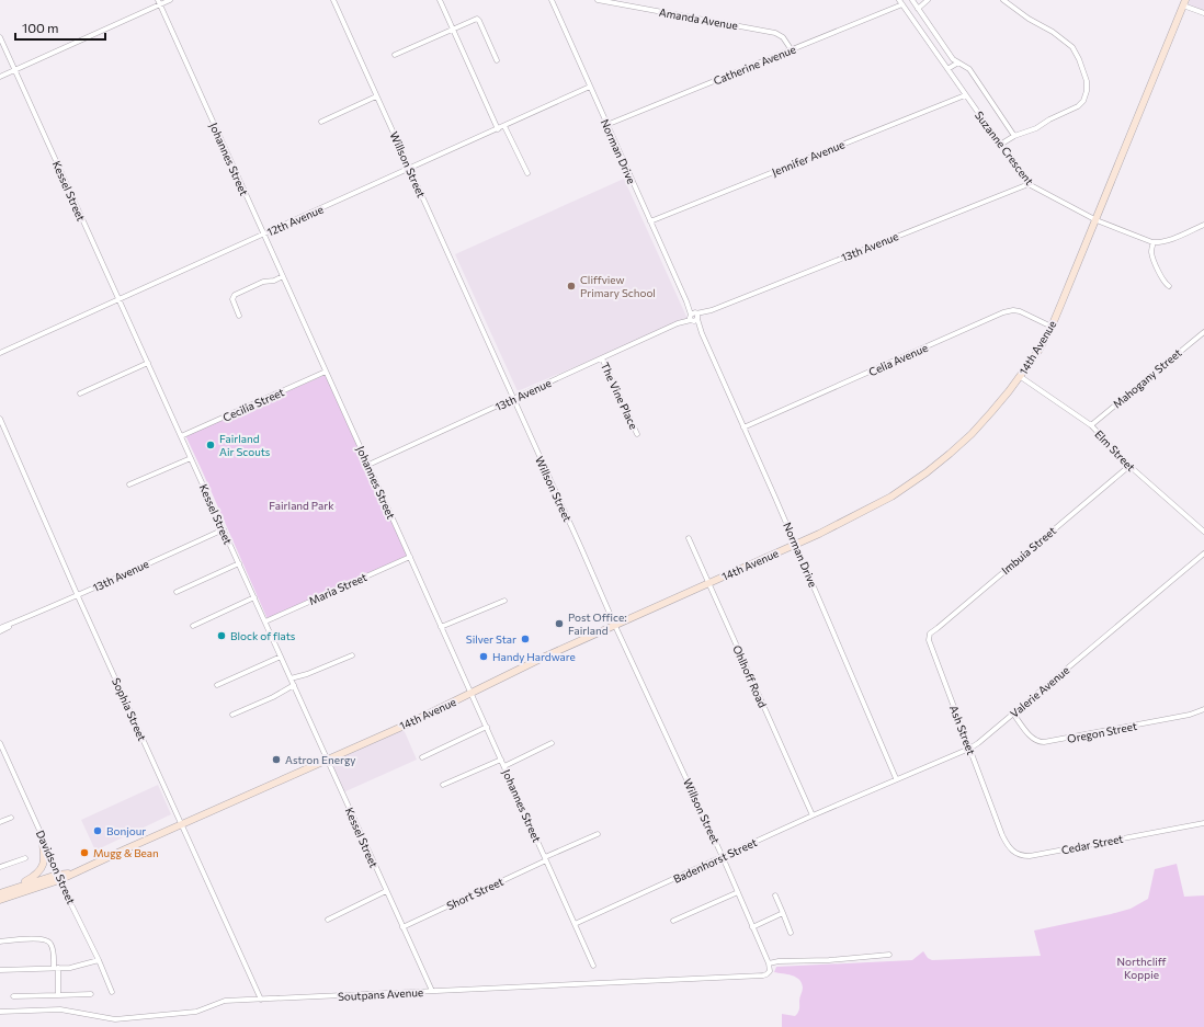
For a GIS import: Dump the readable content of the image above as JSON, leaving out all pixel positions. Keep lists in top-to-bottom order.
{
  "streets": {
    "main road": ["14th Avenue"],
    "street": [
      "Amanda Avenue",
      "Catherine Avenue",
      "Suzanne Crescent",
      "Norman Drive",
      "Jennifer Avenue",
      "Johannes Street",
      "Willson Street",
      "Kessel Street",
      "12th Avenue",
      "13th Avenue",
      "Celia Avenue",
      "Mahogany Street",
      "The Vine Place",
      "Cecilia Street",
      "Elm Street",
      "Imbuia Street",
      "Maria Street",
      "Ohlhoff Road",
      "Valerie Avenue",
      "Sophia Street",
      "Ash Street",
      "Oregon Street",
      "Cedar Street",
      "Badenhorst Street",
      "Davidson Street",
      "Short Street",
      "Soutpans Avenue"
    ]
  },
  "crossings": [
    ["Amanda Avenue", "Catherine Avenue"],
    ["Catherine Avenue", "Suzanne Crescent"],
    ["Catherine Avenue", "Norman Drive"],
    ["Suzanne Crescent", "Jennifer Avenue"],
    ["Suzanne Crescent", "13th Avenue"],
    ["Suzanne Crescent", "14th Avenue"],
    ["Norman Drive", "Jennifer Avenue"],
    ["Norman Drive", "12th Avenue"],
    ["Norman Drive", "13th Avenue"],
    ["Norman Drive", "14th Avenue"],
    ["Norman Drive", "Celia Avenue"],
    ["Norman Drive", "Valerie Avenue"],
    ["Johannes Street", "12th Avenue"],
    ["Johannes Street", "13th Avenue"],
    ["Johannes Street", "14th Avenue"],
    ["Johannes Street", "Cecilia Street"],
    ["Johannes Street", "Maria Street"],
    ["Johannes Street", "Badenhorst Street"],
    ["Johannes Street", "Short Street"],
    ["Willson Street", "12th Avenue"],
    ["Willson Street", "13th Avenue"],
    ["Willson Street", "14th Avenue"],
    ["Willson Street", "Badenhorst Street"],
    ["Willson Street", "Soutpans Avenue"],
    ["Kessel Street", "12th Avenue"],
    ["Kessel Street", "13th Avenue"],
    ["Kessel Street", "14th Avenue"],
    ["Kessel Street", "Cecilia Street"],
    ["Kessel Street", "Maria Street"],
    ["Kessel Street", "Short Street"],
    ["Kessel Street", "Soutpans Avenue"],
    ["13th Avenue", "The Vine Place"],
    ["13th Avenue", "Sophia Street"],
    ["14th Avenue", "Celia Avenue"],
    ["14th Avenue", "Elm Street"],
    ["14th Avenue", "Ohlhoff Road"],
    ["14th Avenue", "Sophia Street"],
    ["14th Avenue", "Davidson Street"],
    ["Mahogany Street", "Elm Street"],
    ["Elm Street", "Imbuia Street"],
    ["Imbuia Street", "Ash Street"],
    ["Ohlhoff Road", "Badenhorst Street"],
    ["Valerie Avenue", "Ash Street"],
    ["Valerie Avenue", "Oregon Street"],
    ["Valerie Avenue", "Badenhorst Street"],
    ["Sophia Street", "Soutpans Avenue"],
    ["Ash Street", "Cedar Street"]
  ],
  "parks": ["Fairland Park", "Northcliff Koppie"],
  "places": [
    "Cliffview Primary School",
    "Fairland Air Scouts",
    "Post Office: Fairland",
    "Block of flats",
    "Silver Star",
    "Handy Hardware",
    "Astron Energy",
    "Bonjour",
    "Mugg & Bean"
  ],
  "scale_bar": "100 m"
}
